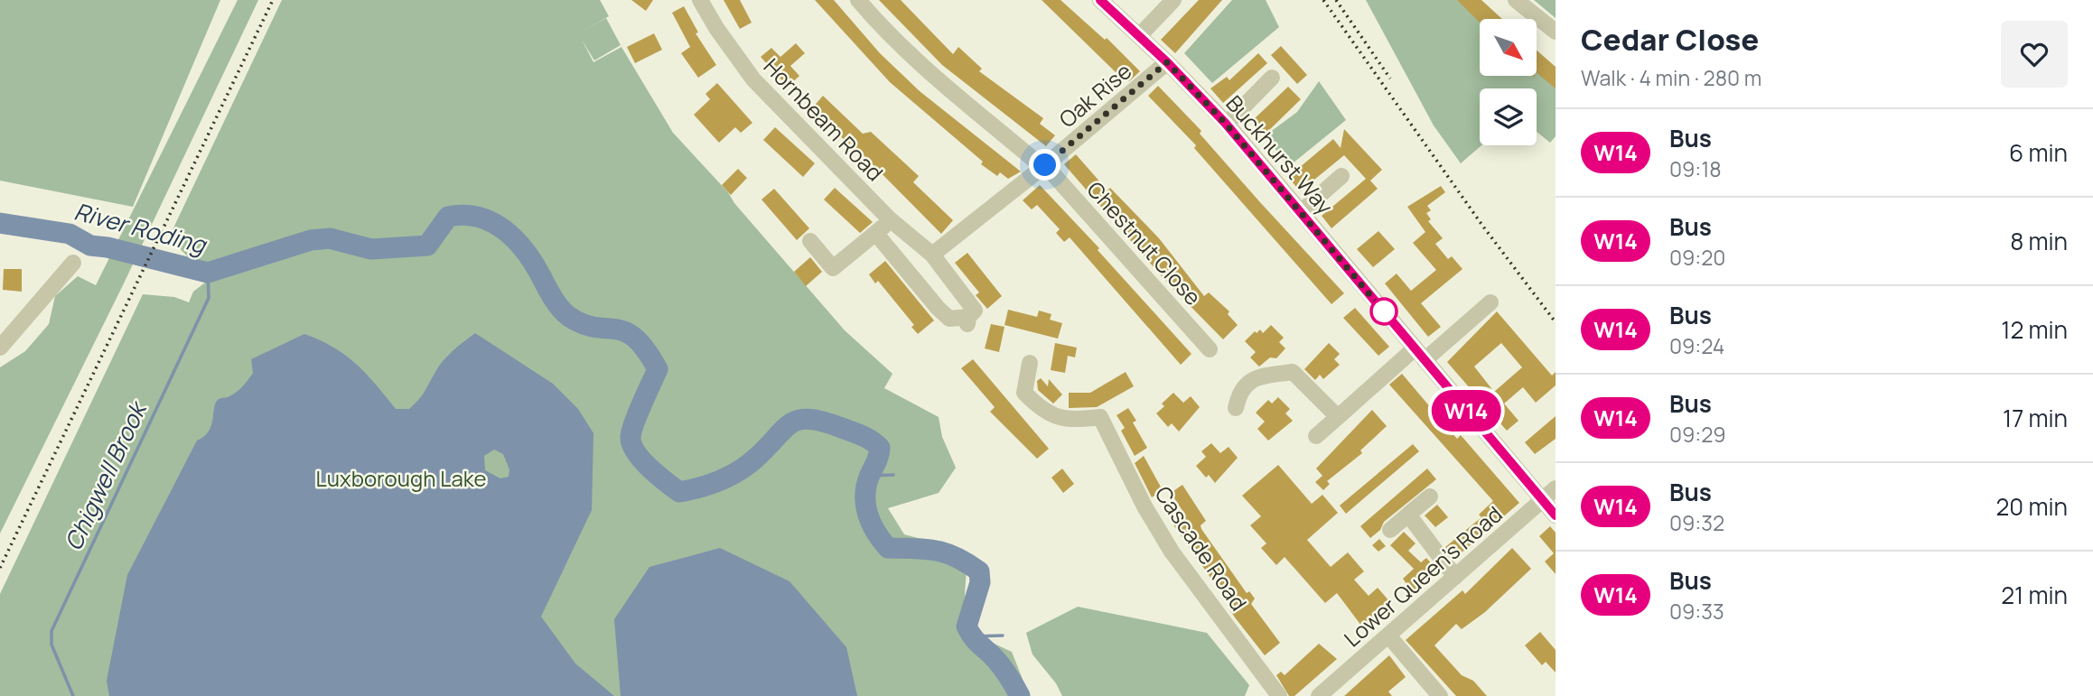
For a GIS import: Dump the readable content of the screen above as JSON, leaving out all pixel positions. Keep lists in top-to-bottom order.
{
  "streets": {
    "street": [
      "Oak Rise",
      "Hornbeam Road",
      "Buckhurst Way",
      "Chestnut Close",
      "Cascade Road",
      "Lower Queen's Road"
    ]
  },
  "crossings": [
    ["Oak Rise", "Hornbeam Road"],
    ["Oak Rise", "Buckhurst Way"],
    ["Oak Rise", "Chestnut Close"],
    ["Buckhurst Way", "Lower Queen's Road"]
  ],
  "water": ["River Roding", "Chigwell Brook"],
  "parks": ["Luxborough Lake"],
  "lines": ["bus line W14"],
  "north": "bottom right",
  "page": {
    "on_map": "W14",
    "heading": ["Cedar Close", "Walk · 4 min · 280 m"],
    "list": [
      {
        "mark": "W14",
        "name": "Bus",
        "note": "09:18",
        "value": "6 min"
      },
      {
        "mark": "W14",
        "name": "Bus",
        "note": "09:20",
        "value": "8 min"
      },
      {
        "mark": "W14",
        "name": "Bus",
        "note": "09:24",
        "value": "12 min"
      },
      {
        "mark": "W14",
        "name": "Bus",
        "note": "09:29",
        "value": "17 min"
      },
      {
        "mark": "W14",
        "name": "Bus",
        "note": "09:32",
        "value": "20 min"
      },
      {
        "mark": "W14",
        "name": "Bus",
        "note": "09:33",
        "value": "21 min"
      }
    ]
  }
}
